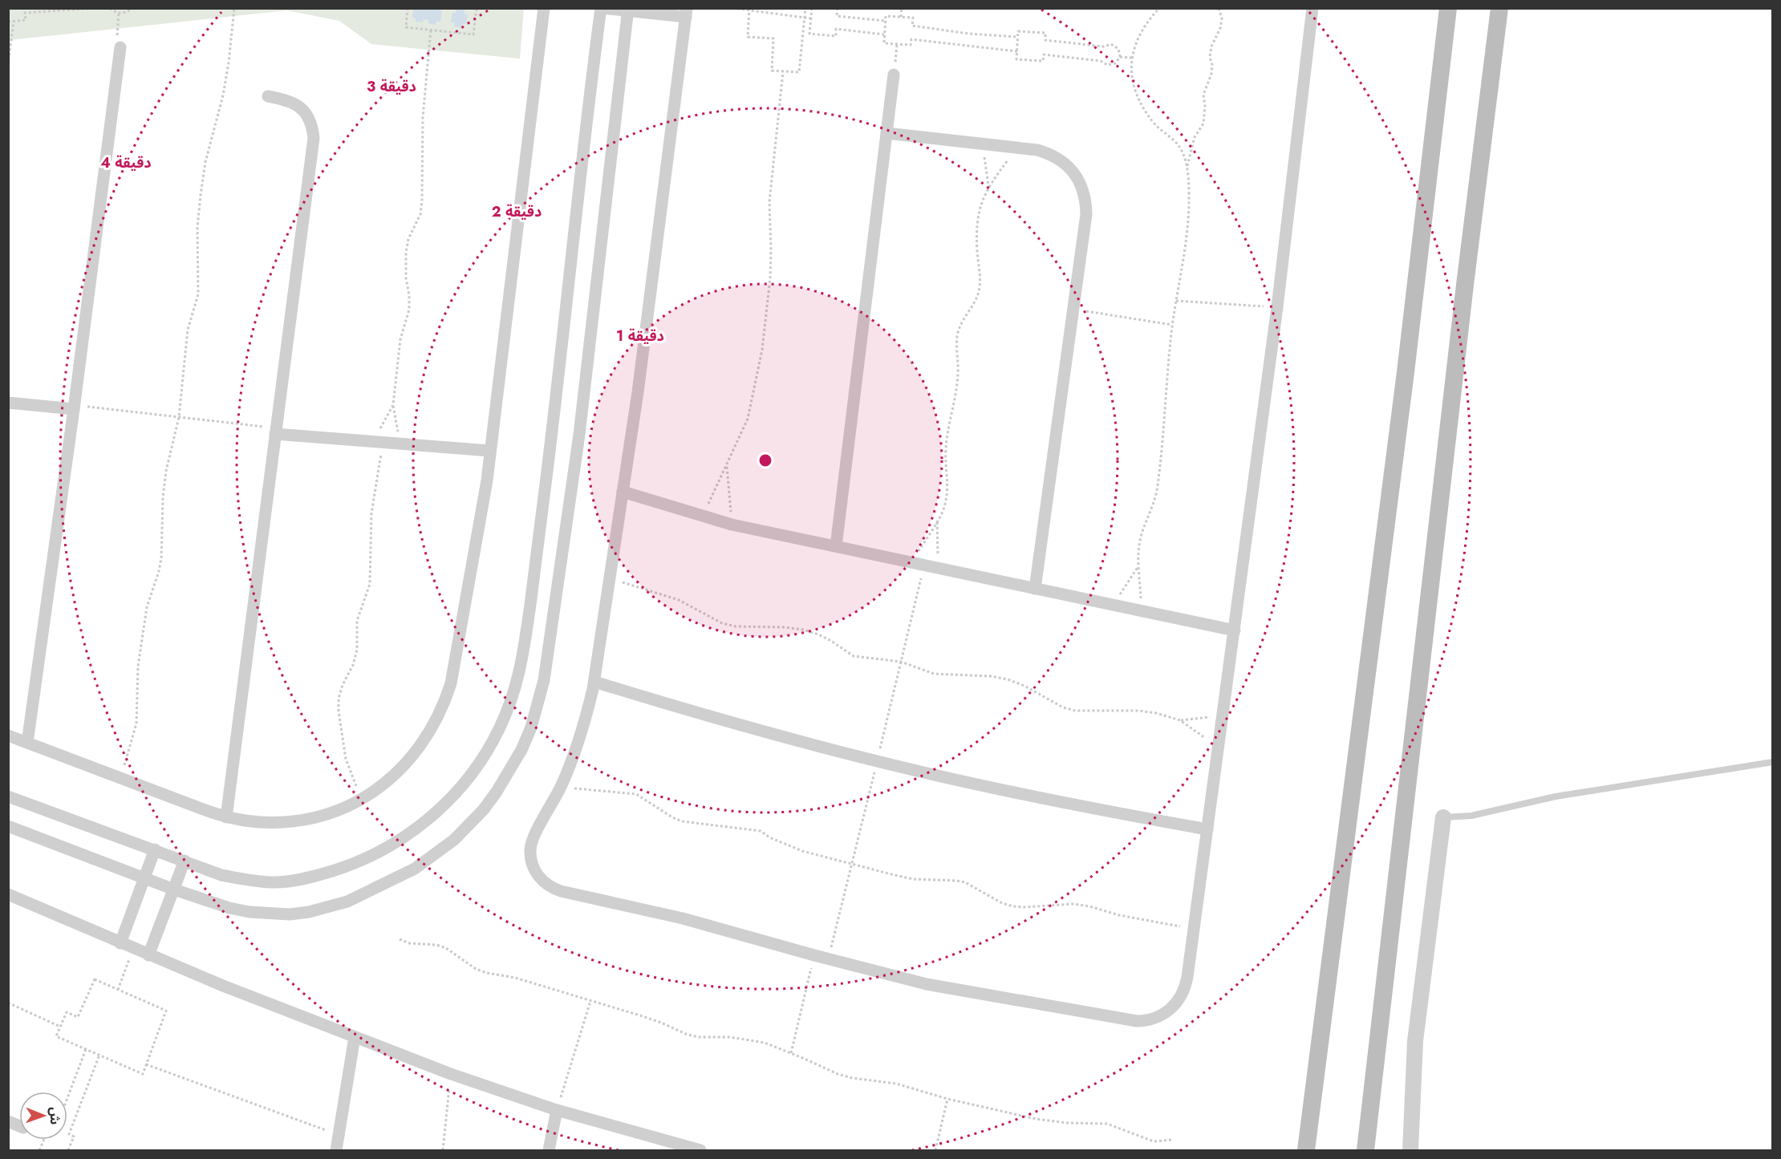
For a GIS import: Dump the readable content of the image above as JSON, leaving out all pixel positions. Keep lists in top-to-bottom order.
{
  "north": "right",
  "rings": [
    "3 دقيقة",
    "4 دقيقة",
    "2 دقيقة",
    "1 دقيقة"
  ]
}
